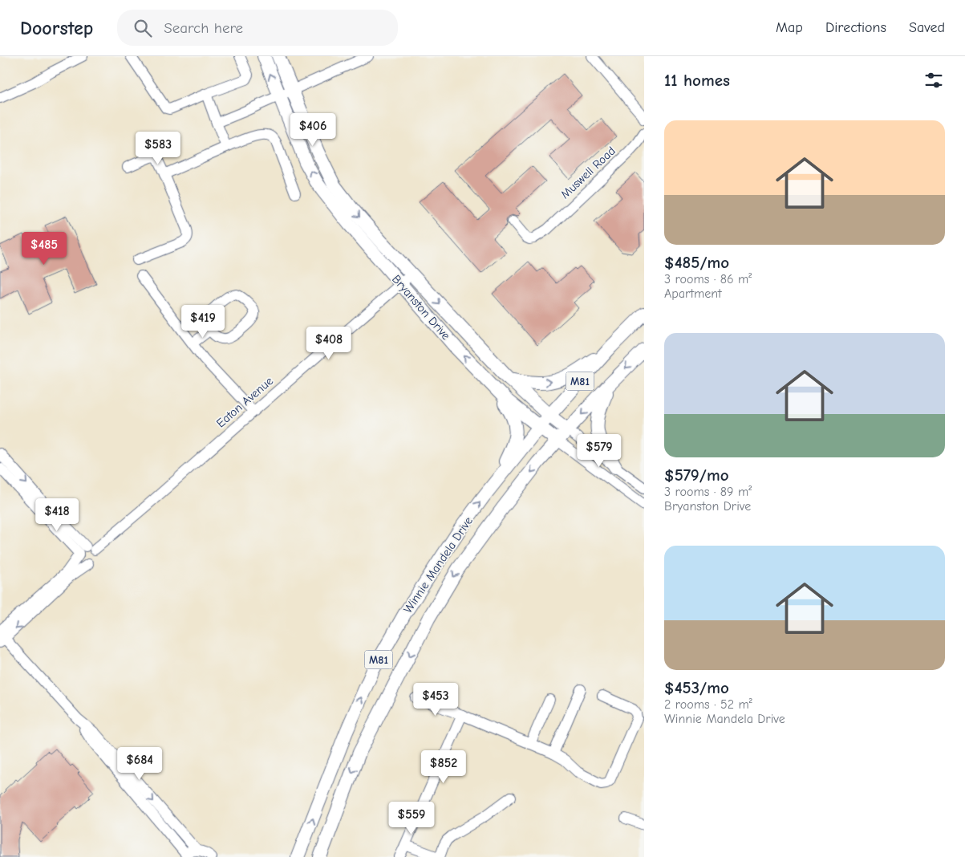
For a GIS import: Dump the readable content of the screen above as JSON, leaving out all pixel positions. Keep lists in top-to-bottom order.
{
  "streets": {
    "main road": ["Bryanston Drive", "M81", "Winnie Mandela Drive"],
    "street": ["Muswell Road", "Eaton Avenue"]
  },
  "crossings": [
    ["Bryanston Drive", "Eaton Avenue"],
    ["Bryanston Drive", "Winnie Mandela Drive"]
  ],
  "page": {
    "header": "Doorstep",
    "search": "Search here",
    "nav": ["Map", "Directions", "Saved"],
    "heading": "11 homes",
    "list": [
      {
        "name": "$485/mo",
        "note": "3 rooms · 86 m² · Apartment"
      },
      {
        "name": "$579/mo",
        "note": "3 rooms · 89 m² · Bryanston Drive"
      },
      {
        "name": "$453/mo",
        "note": "2 rooms · 52 m² · Winnie Mandela Drive"
      }
    ],
    "price": [
      "$406",
      "$583",
      "$485",
      "$419",
      "$408",
      "$579",
      "$418",
      "$453",
      "$684",
      "$852",
      "$559"
    ]
  }
}
